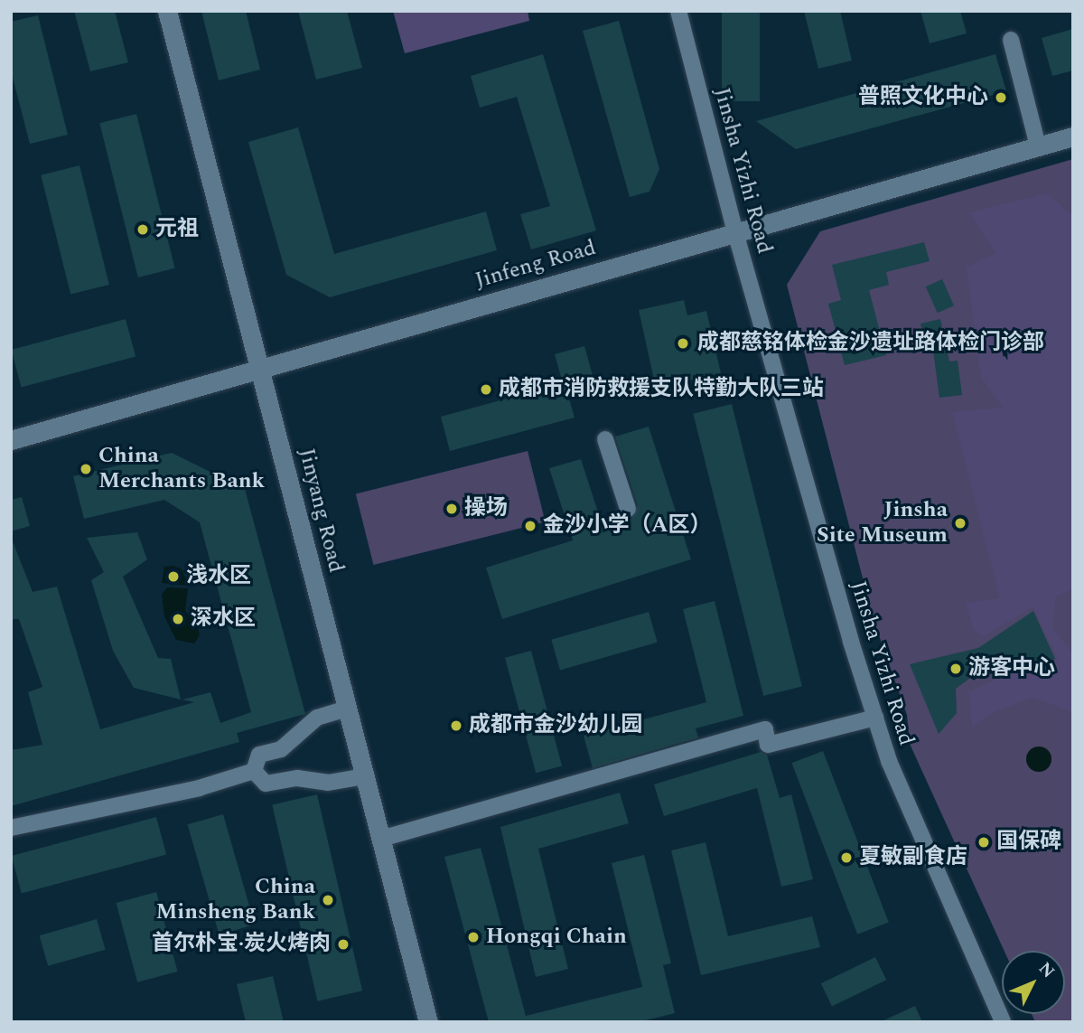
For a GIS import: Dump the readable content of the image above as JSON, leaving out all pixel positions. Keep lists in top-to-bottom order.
{
  "streets": {
    "street": ["Jinsha Yizhi Road", "Jinfeng Road", "Jinyang Road"]
  },
  "crossings": [
    ["Jinsha Yizhi Road", "Jinfeng Road"],
    ["Jinfeng Road", "Jinyang Road"]
  ],
  "places": [
    "普照文化中心",
    "元祖",
    "成都慈铭体检金沙遗址路体检门诊部",
    "成都市消防救援支队特勤大队三站",
    "China Merchants Bank",
    "操场",
    "Jinsha Site Museum",
    "金沙小学（A区）",
    "浅水区",
    "深水区",
    "游客中心",
    "成都市金沙幼儿园",
    "国保碑",
    "夏敏副食店",
    "China Minsheng Bank",
    "Hongqi Chain",
    "首尔朴宝·炭火烤肉"
  ],
  "north": "top right"
}
